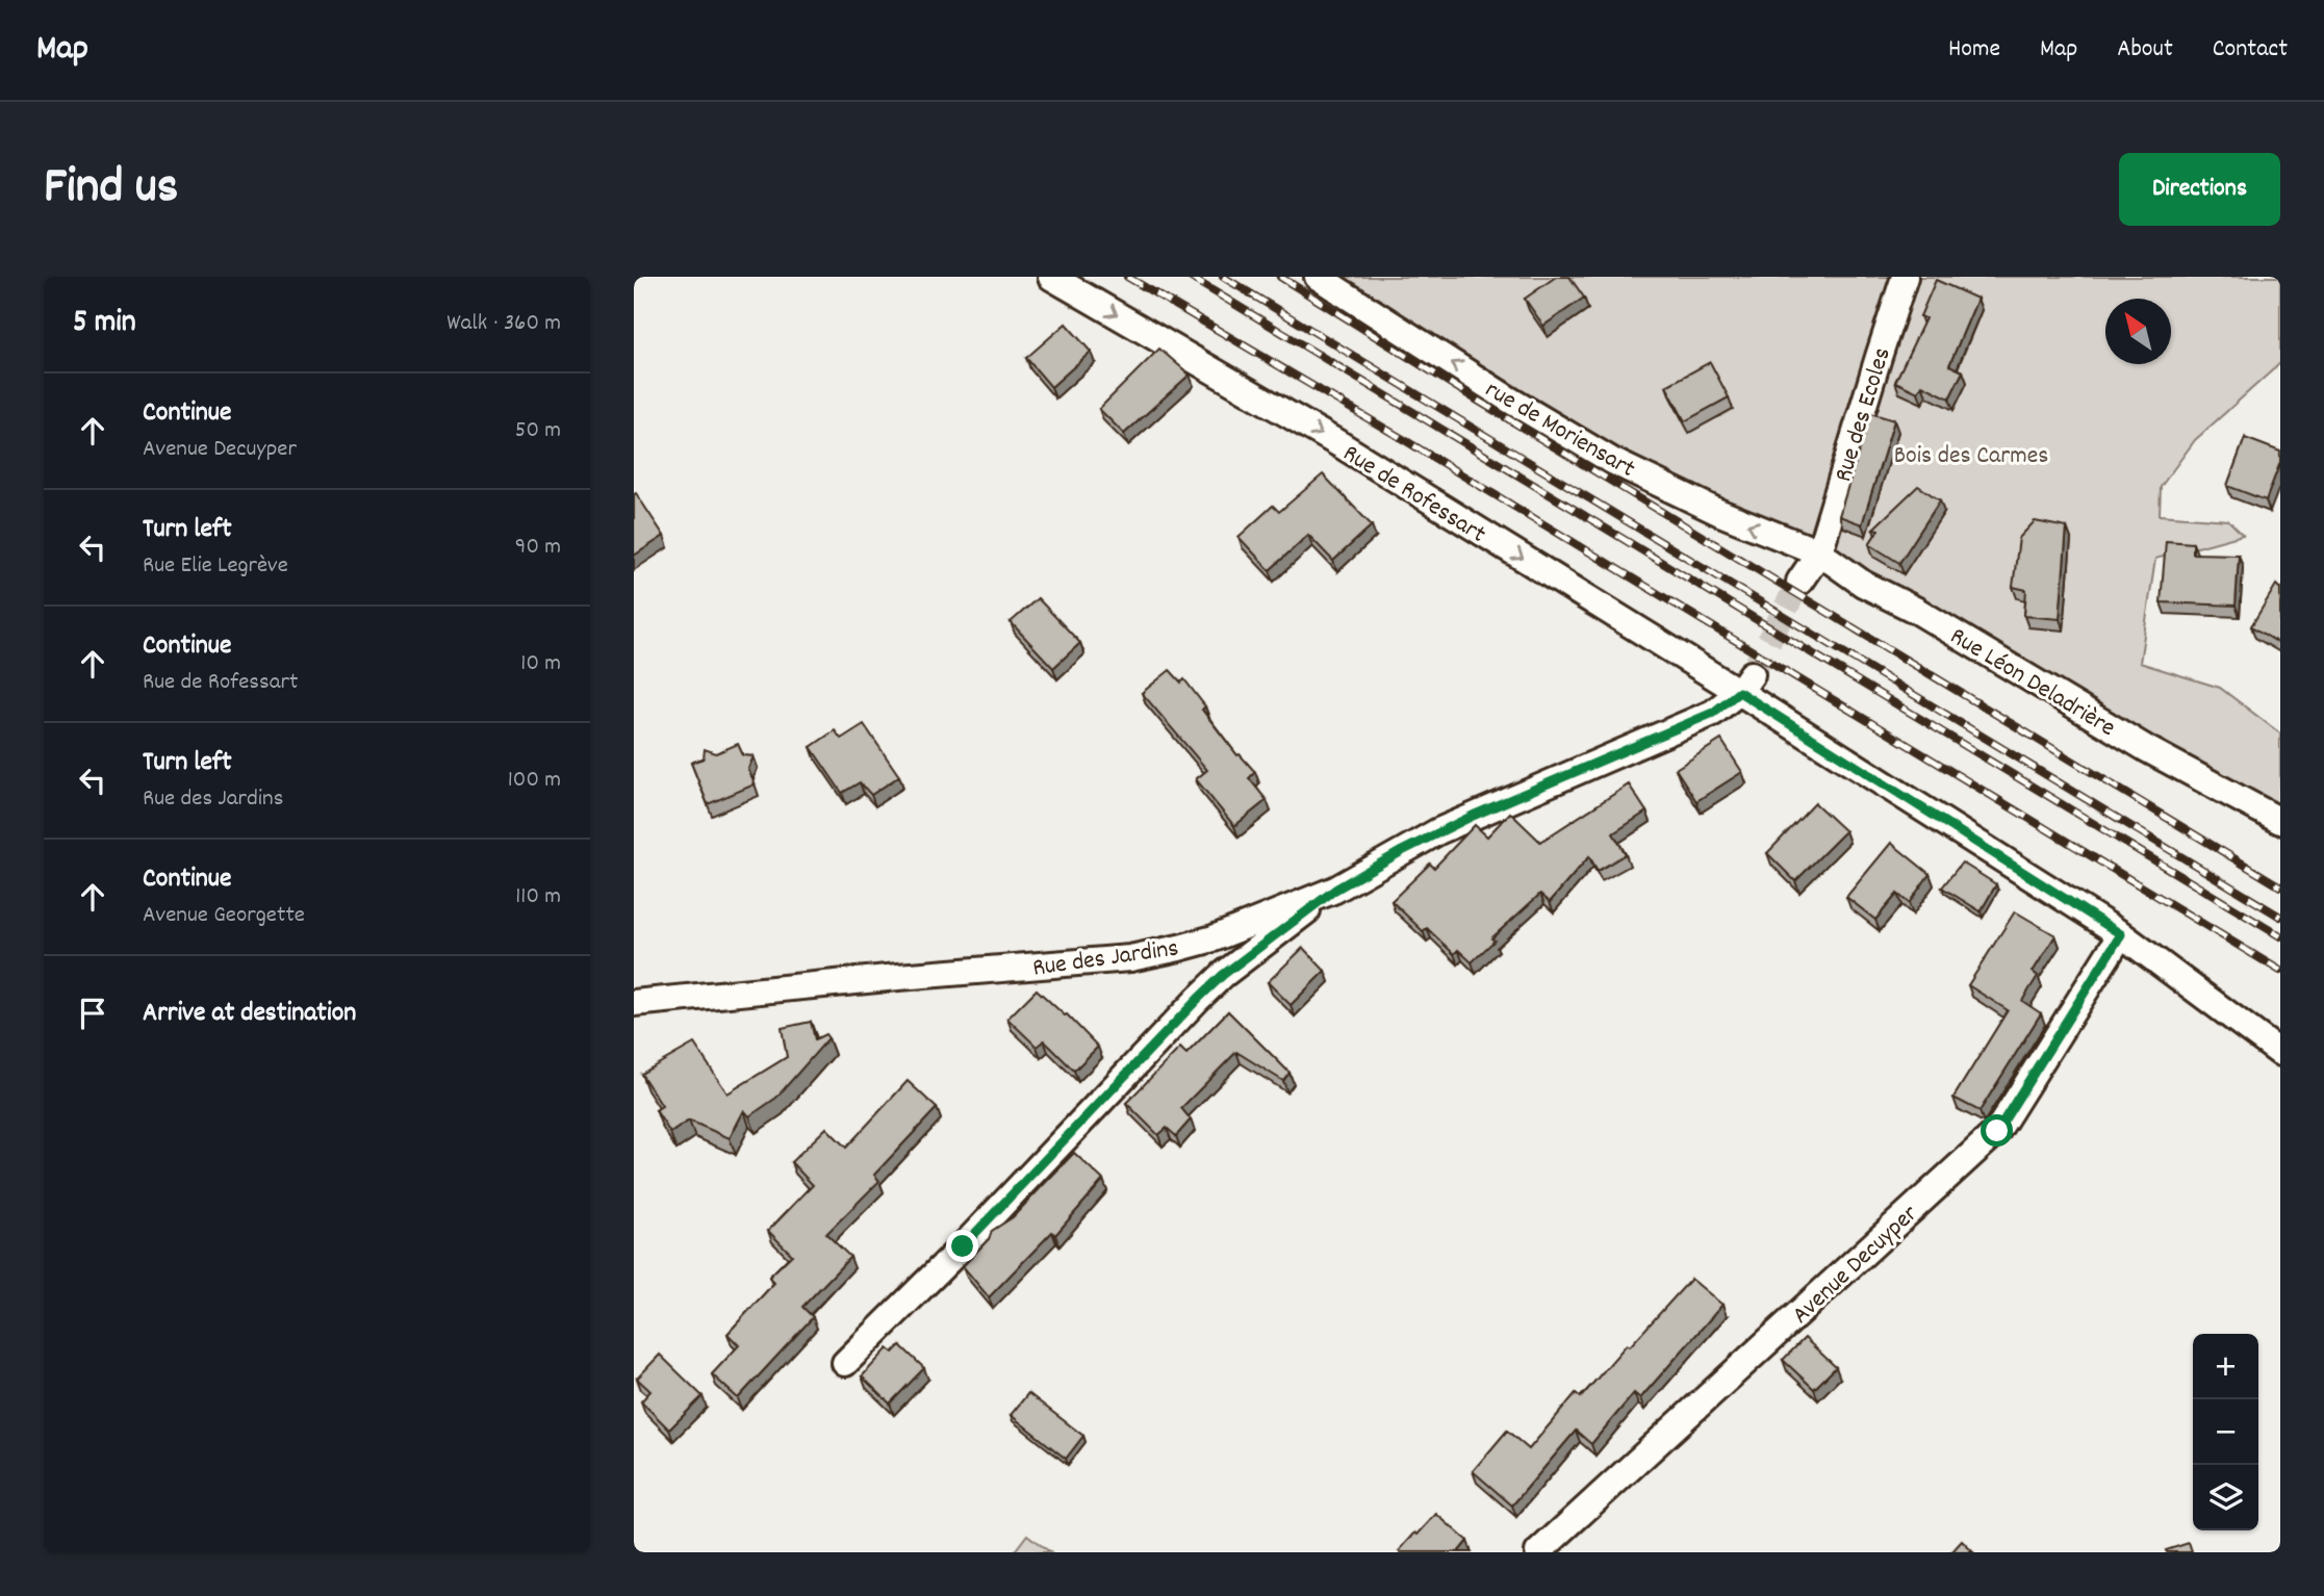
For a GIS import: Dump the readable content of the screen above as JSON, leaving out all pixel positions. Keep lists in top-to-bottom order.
{
  "streets": {
    "street": [
      "Rue des Ecoles",
      "rue de Moriensart",
      "Rue de Rofessart",
      "Rue Léon Deladrière",
      "Rue des Jardins",
      "Avenue Decuyper"
    ]
  },
  "crossings": [
    ["Rue des Ecoles", "rue de Moriensart"],
    ["Rue des Ecoles", "Rue Léon Deladrière"],
    ["rue de Moriensart", "Rue Léon Deladrière"],
    ["Rue de Rofessart", "Rue des Jardins"],
    ["Rue de Rofessart", "Avenue Decuyper"]
  ],
  "one_way": ["rue de Moriensart", "Rue de Rofessart"],
  "parks": ["Bois des Carmes"],
  "north": "top left",
  "page": {
    "header": "Map",
    "nav": [
      "Home",
      "Map",
      "About",
      "Contact"
    ],
    "title": "Find us",
    "buttons": "Directions",
    "heading": ["5 min", "Walk · 360 m"],
    "list": [
      ["Continue", "Avenue Decuyper", "50 m"],
      ["Turn left", "Rue Elie Legrève", "90 m"],
      ["Continue", "Rue de Rofessart", "10 m"],
      ["Turn left", "Rue des Jardins", "100 m"],
      ["Continue", "Avenue Georgette", "110 m"],
      "Arrive at destination"
    ],
    "map_buttons": ["+", "−"]
  }
}
